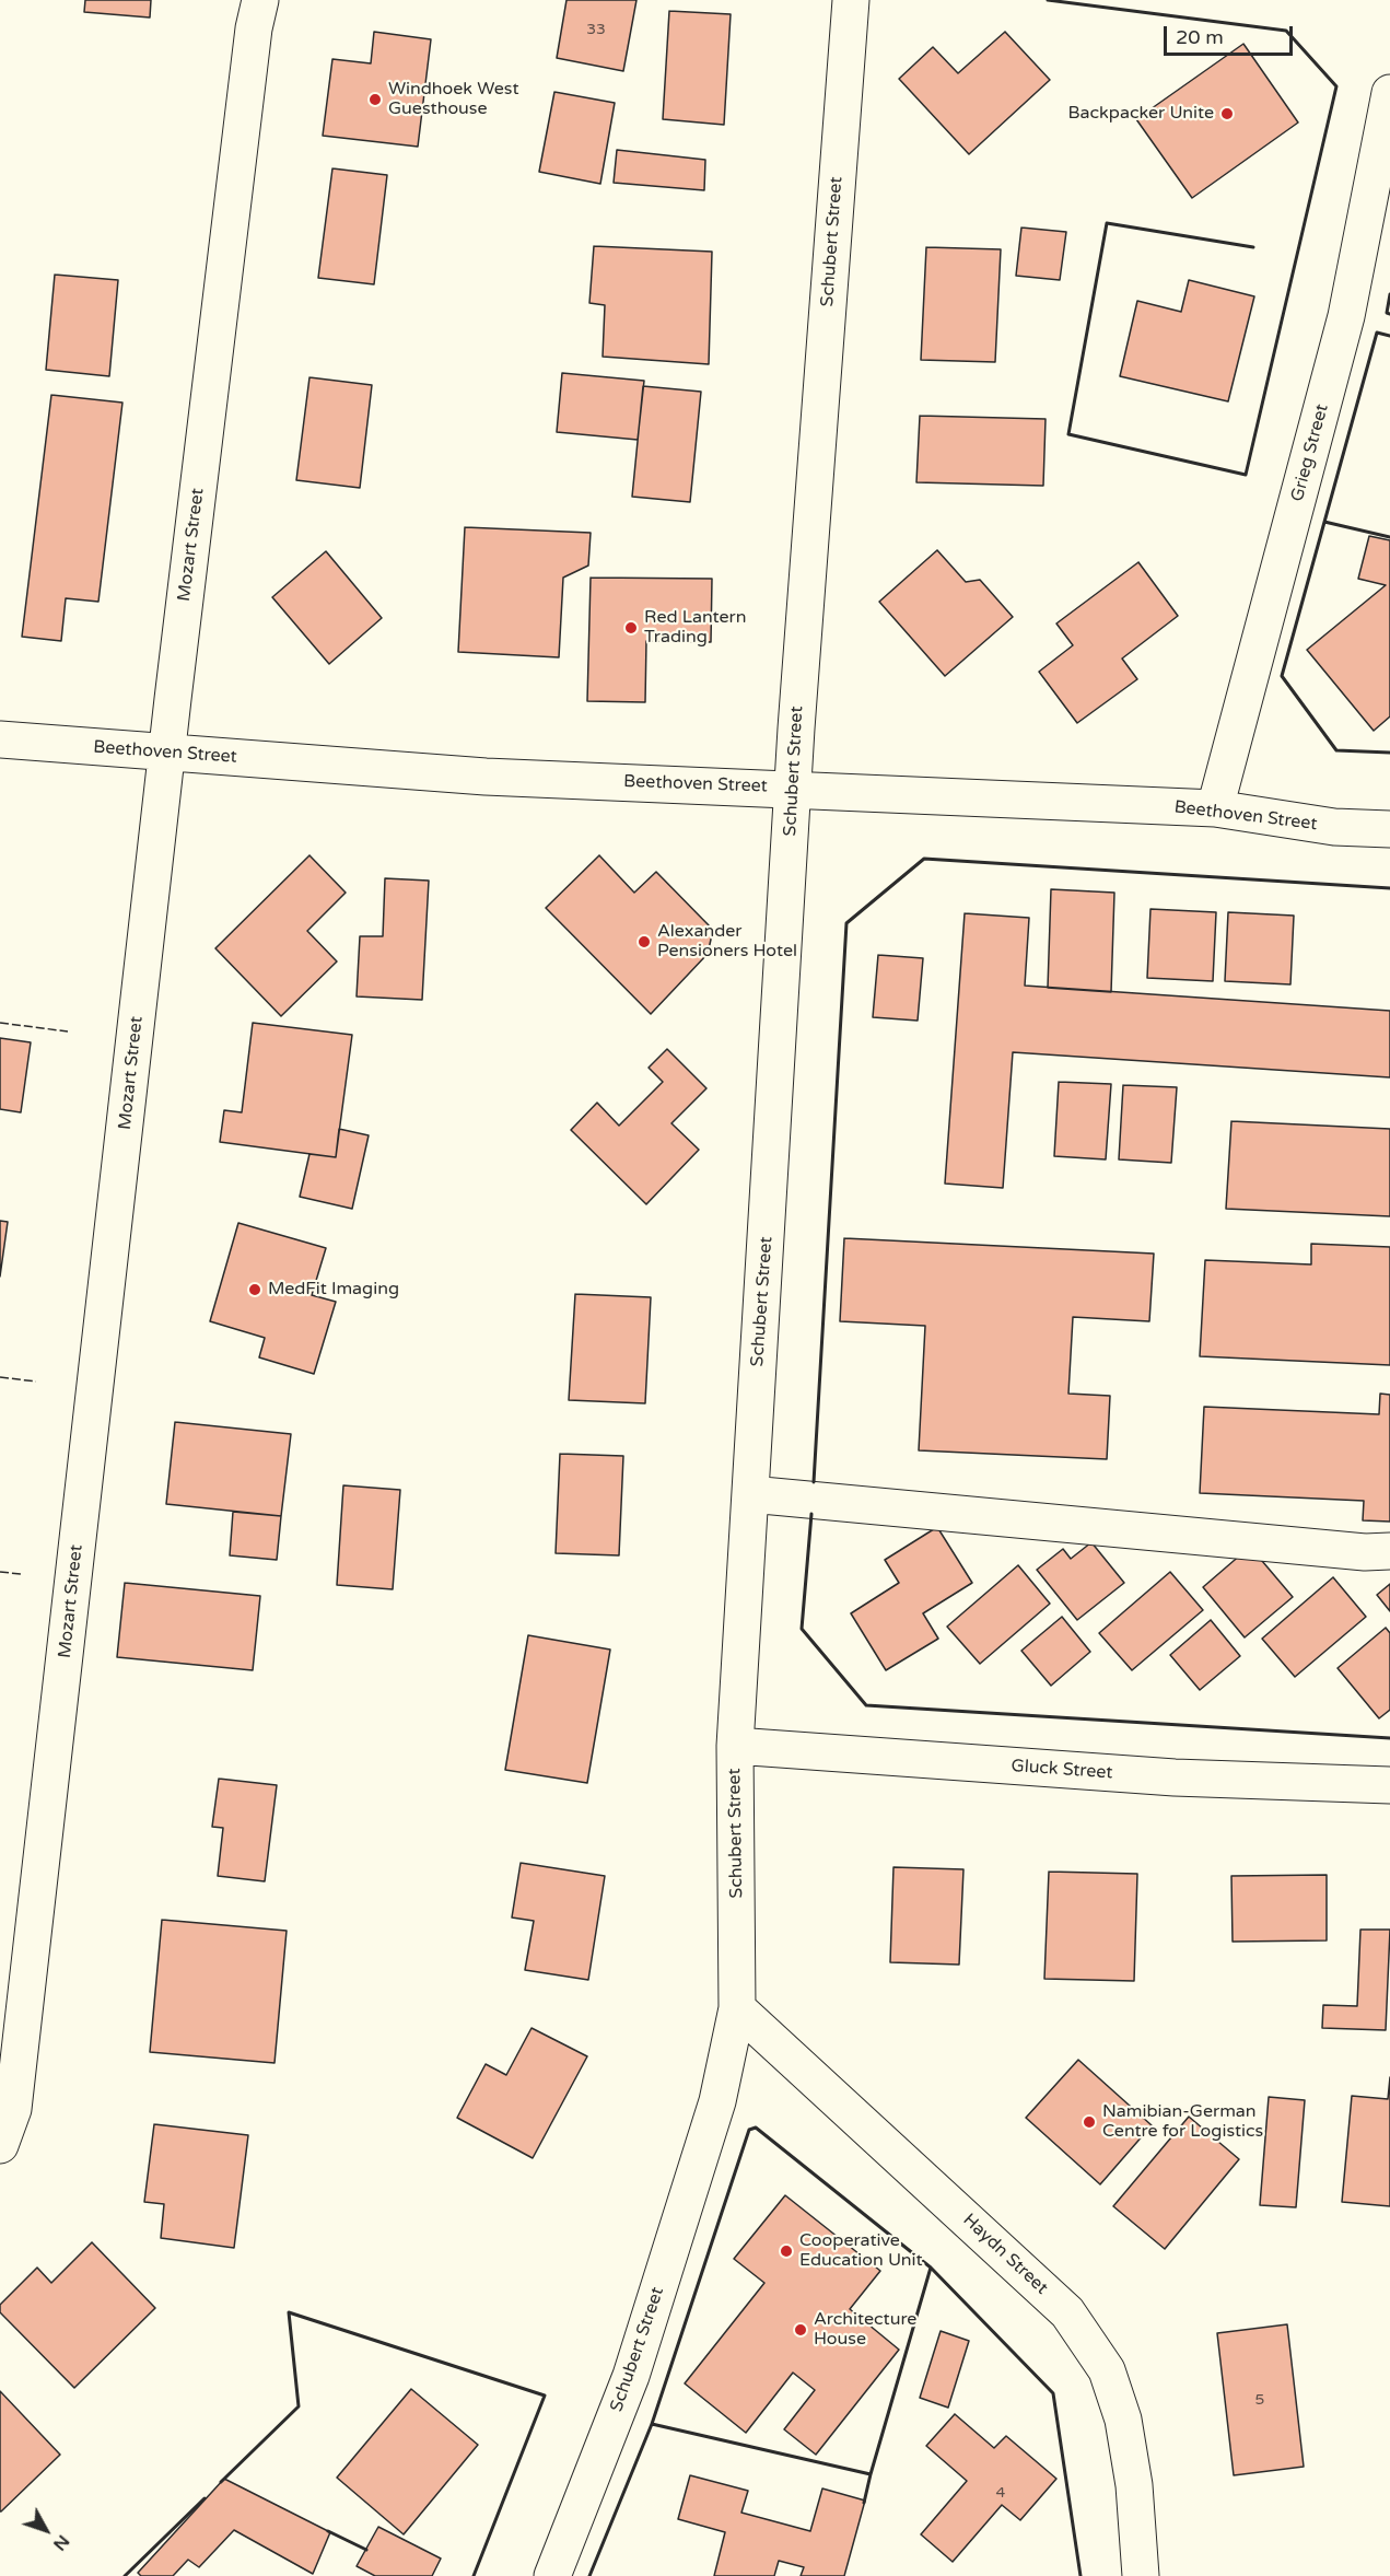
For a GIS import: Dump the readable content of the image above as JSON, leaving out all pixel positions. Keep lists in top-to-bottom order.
{
  "streets": {
    "street": [
      "Schubert Street",
      "Grieg Street",
      "Mozart Street",
      "Beethoven Street",
      "Gluck Street",
      "Haydn Street"
    ]
  },
  "crossings": [
    ["Schubert Street", "Beethoven Street"],
    ["Schubert Street", "Gluck Street"],
    ["Schubert Street", "Haydn Street"],
    ["Grieg Street", "Beethoven Street"],
    ["Mozart Street", "Beethoven Street"]
  ],
  "places": [
    "Windhoek West Guesthouse",
    "Backpacker Unite",
    "Red Lantern Trading",
    "Alexander Pensioners Hotel",
    "MedFit Imaging",
    "Namibian-German Centre for Logistics",
    "Cooperative Education Unit",
    "Architecture House"
  ],
  "house_numbers": ["33", "5", "4"],
  "scale_bar": "20 m",
  "north": "bottom right"
}
